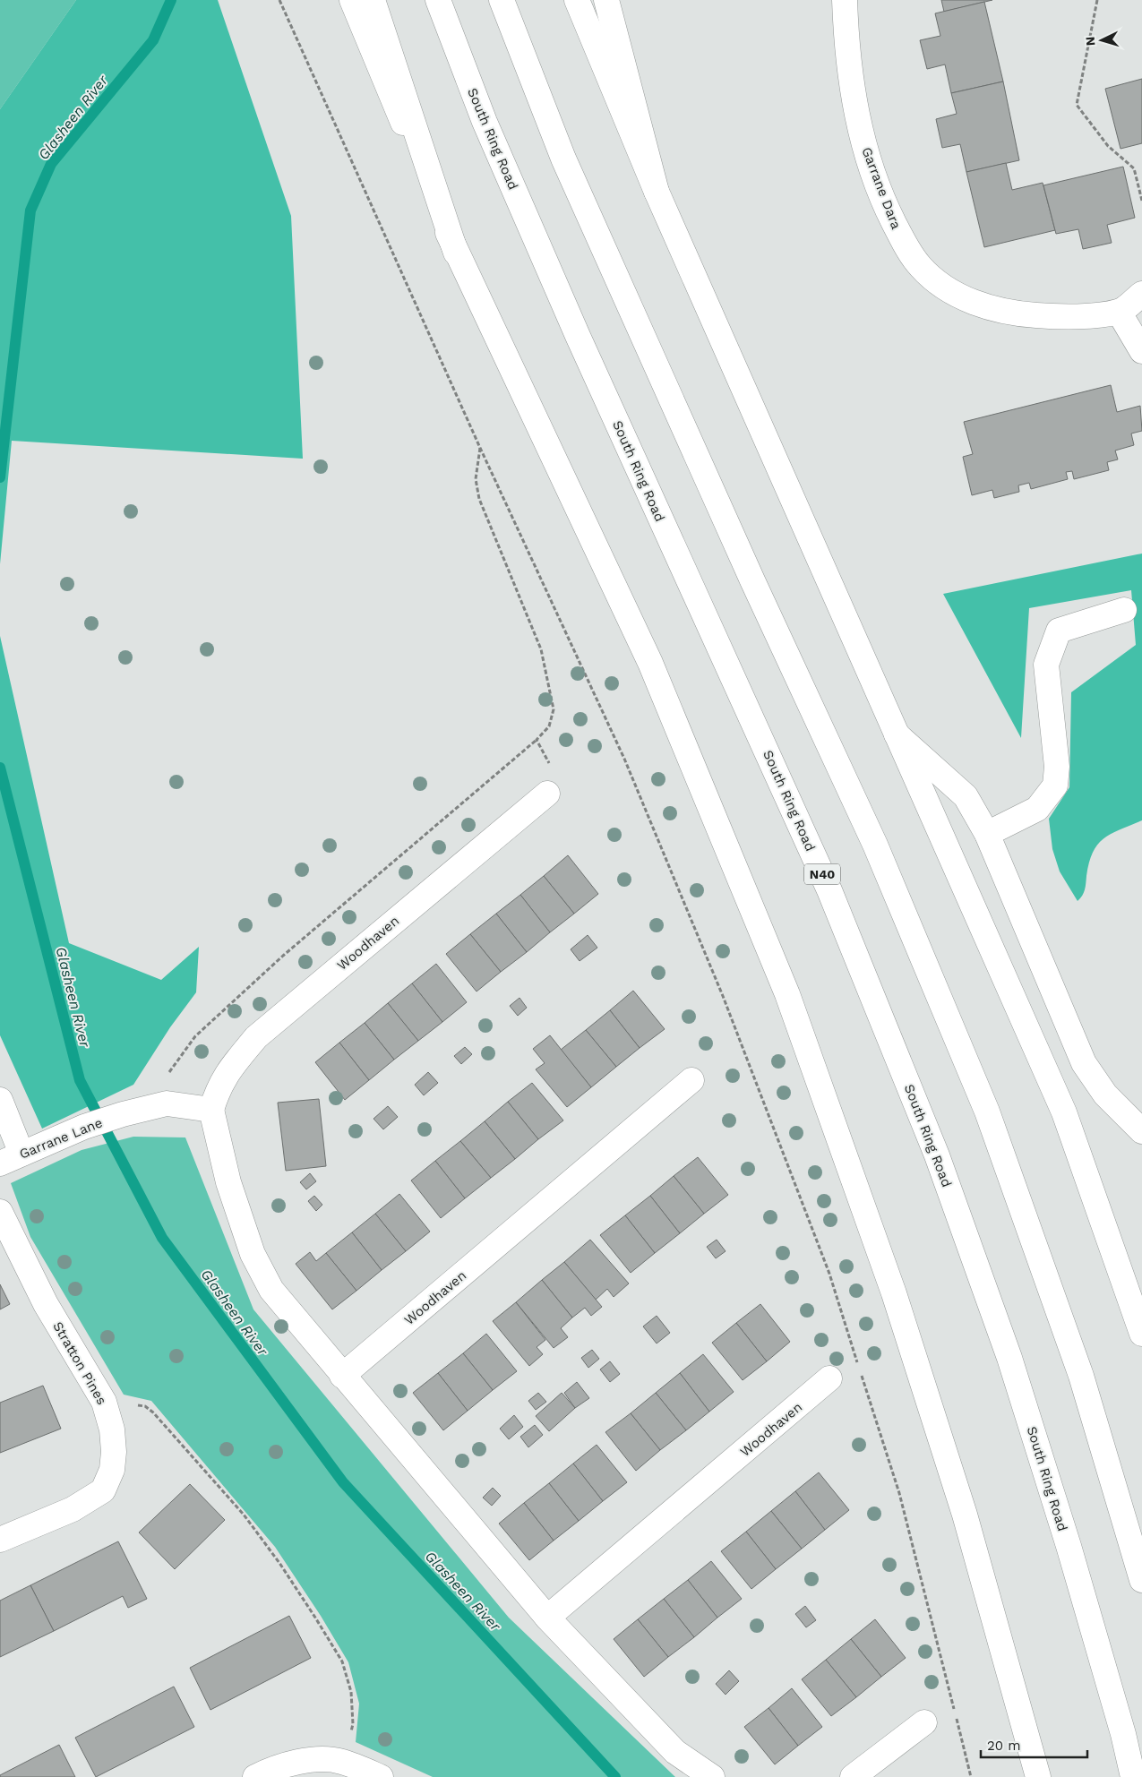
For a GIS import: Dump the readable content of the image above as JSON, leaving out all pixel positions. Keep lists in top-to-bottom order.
{
  "streets": {
    "main road": [
      "South Ring Road",
      "Garrane Dara",
      "N40",
      "Woodhaven",
      "Garrane Lane",
      "Stratton Pines"
    ]
  },
  "water": ["Glasheen River"],
  "scale_bar": "20 m",
  "north": "left"
}
